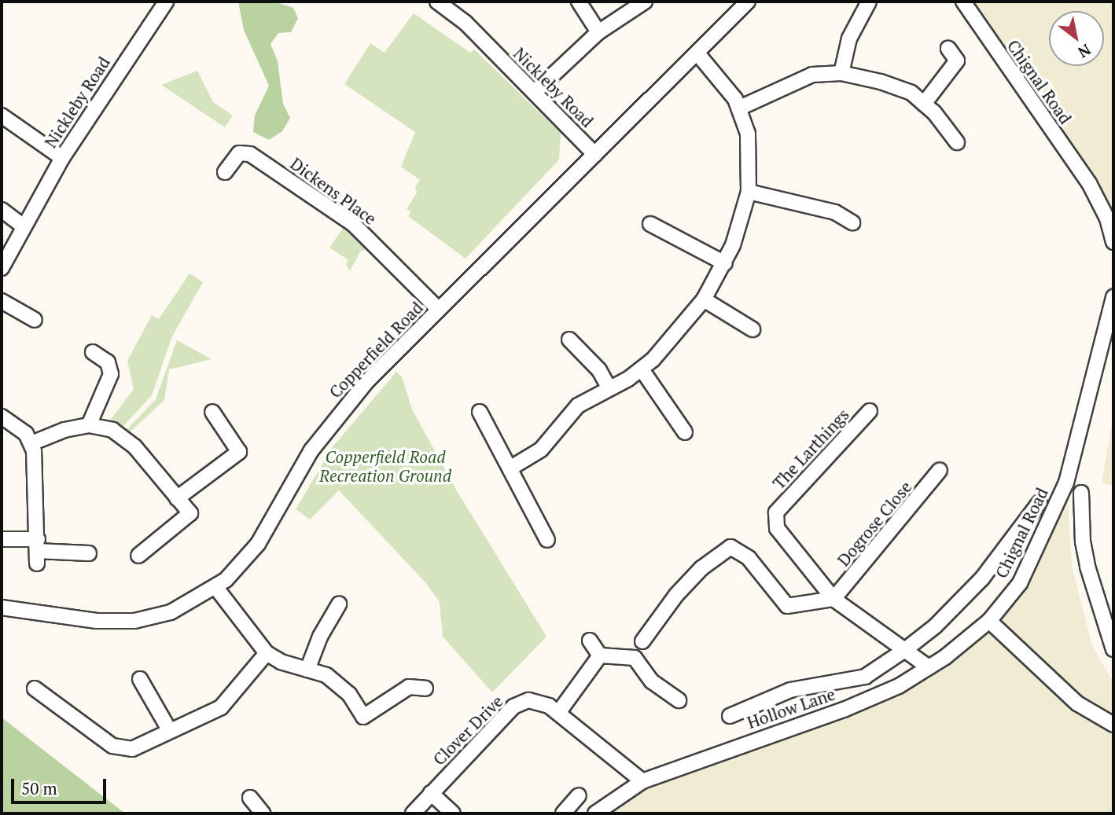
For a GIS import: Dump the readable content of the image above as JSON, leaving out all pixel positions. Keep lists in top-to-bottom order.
{
  "streets": {
    "street": [
      "Chignal Road",
      "Nickleby Road",
      "Dickens Place",
      "Copperfield Road",
      "The Larthings",
      "Dogrose Close",
      "Hollow Lane",
      "Clover Drive"
    ]
  },
  "crossings": [
    ["Chignal Road", "Hollow Lane"],
    ["Nickleby Road", "Copperfield Road"],
    ["Dickens Place", "Copperfield Road"],
    ["The Larthings", "Dogrose Close"],
    ["The Larthings", "Hollow Lane"],
    ["Hollow Lane", "Clover Drive"]
  ],
  "parks": ["Copperfield Road Recreation Ground"],
  "scale_bar": "50 m",
  "north": "bottom right"
}
